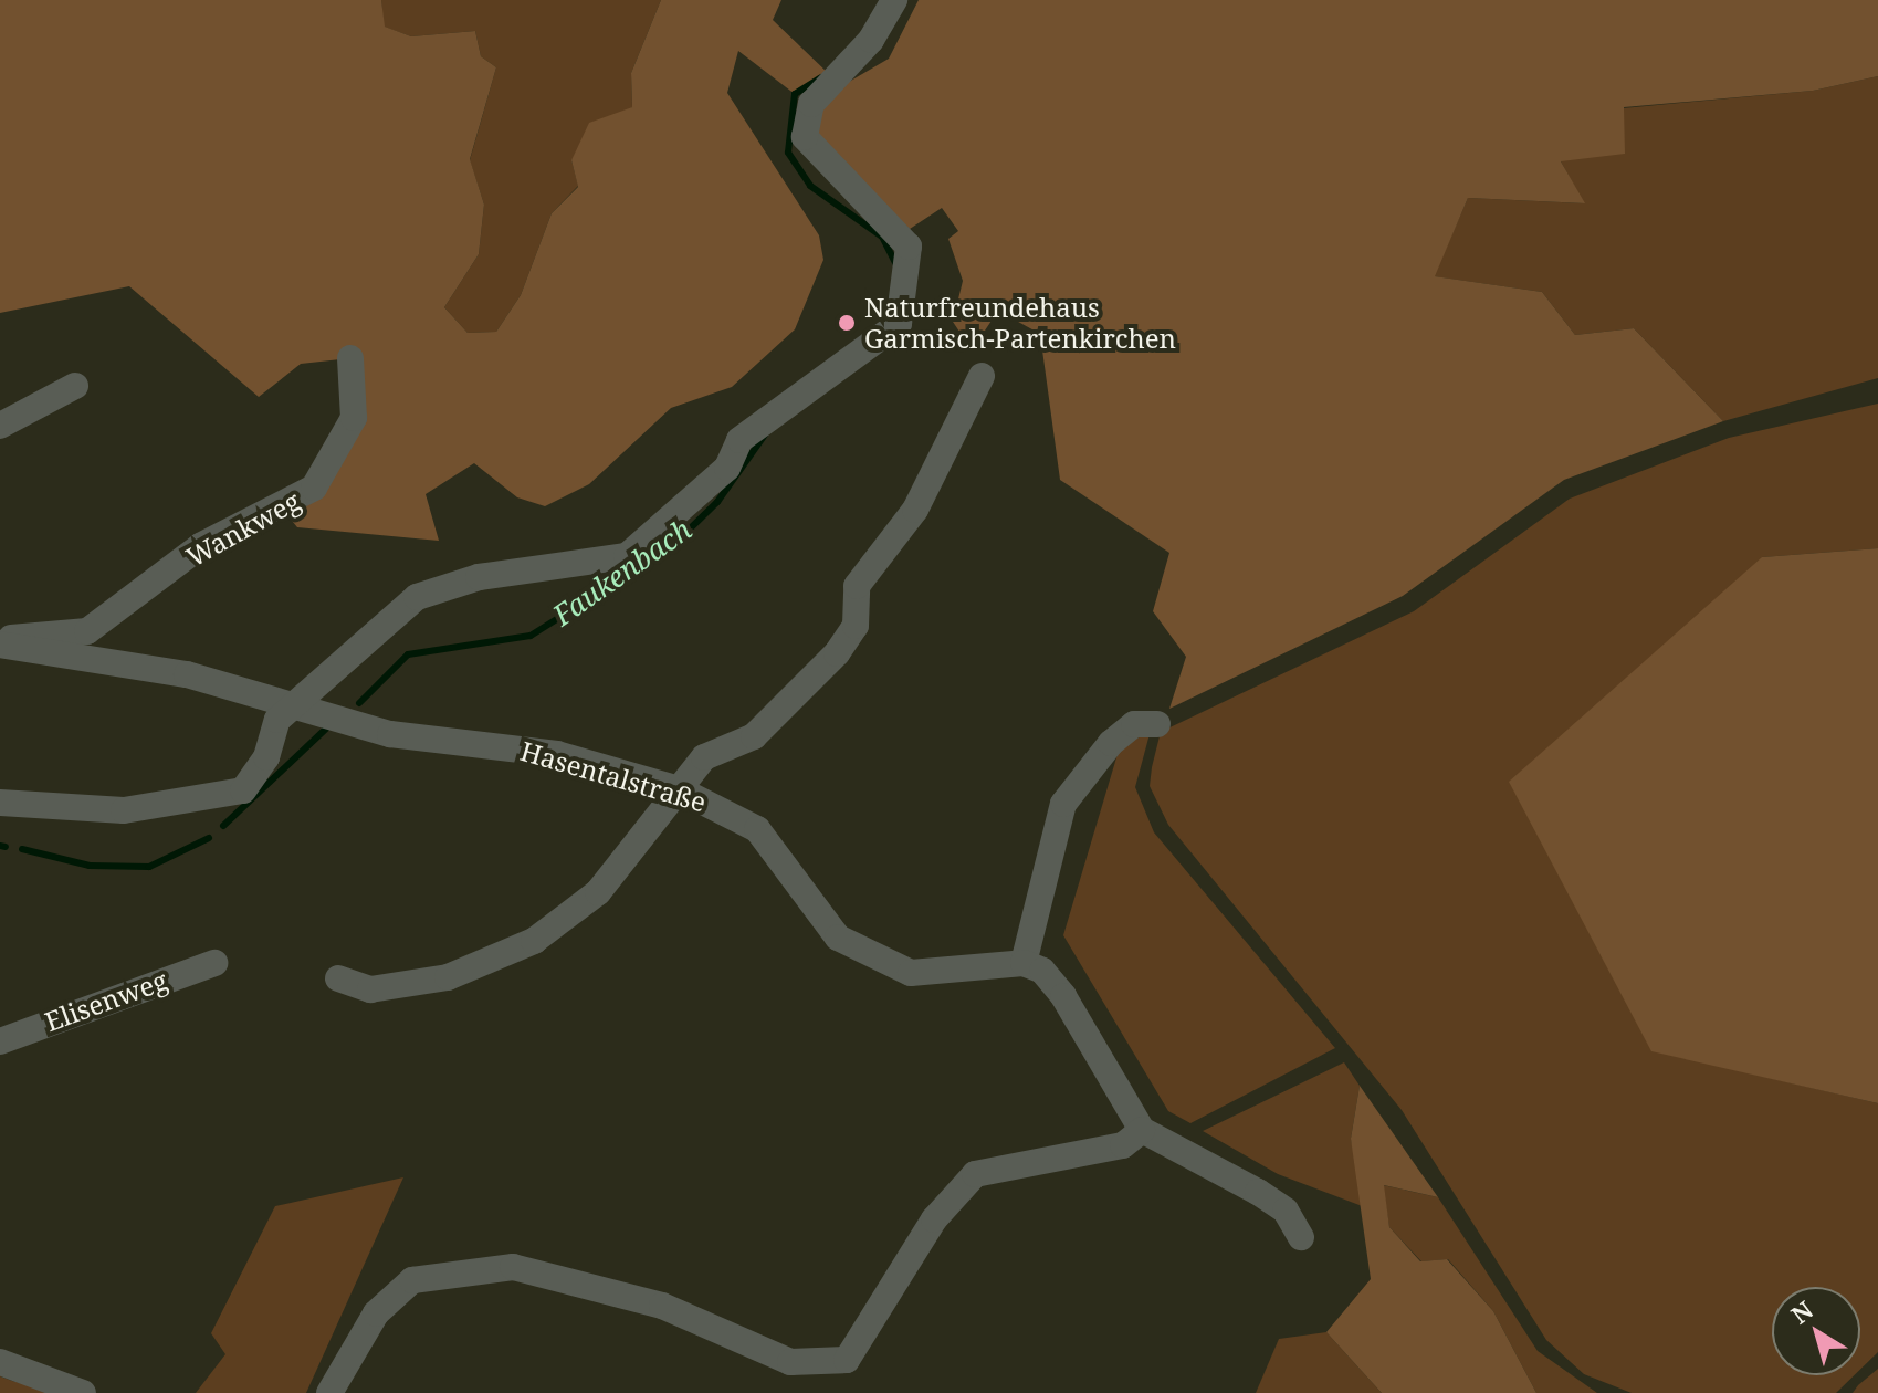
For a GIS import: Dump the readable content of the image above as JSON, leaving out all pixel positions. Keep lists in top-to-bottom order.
{
  "streets": {
    "street": ["Wankweg", "Hasentalstraße", "Elisenweg"]
  },
  "crossings": [
    ["Wankweg", "Hasentalstraße"]
  ],
  "water": ["Faukenbach"],
  "places": ["Naturfreundehaus Garmisch-Partenkirchen"],
  "north": "top left"
}
